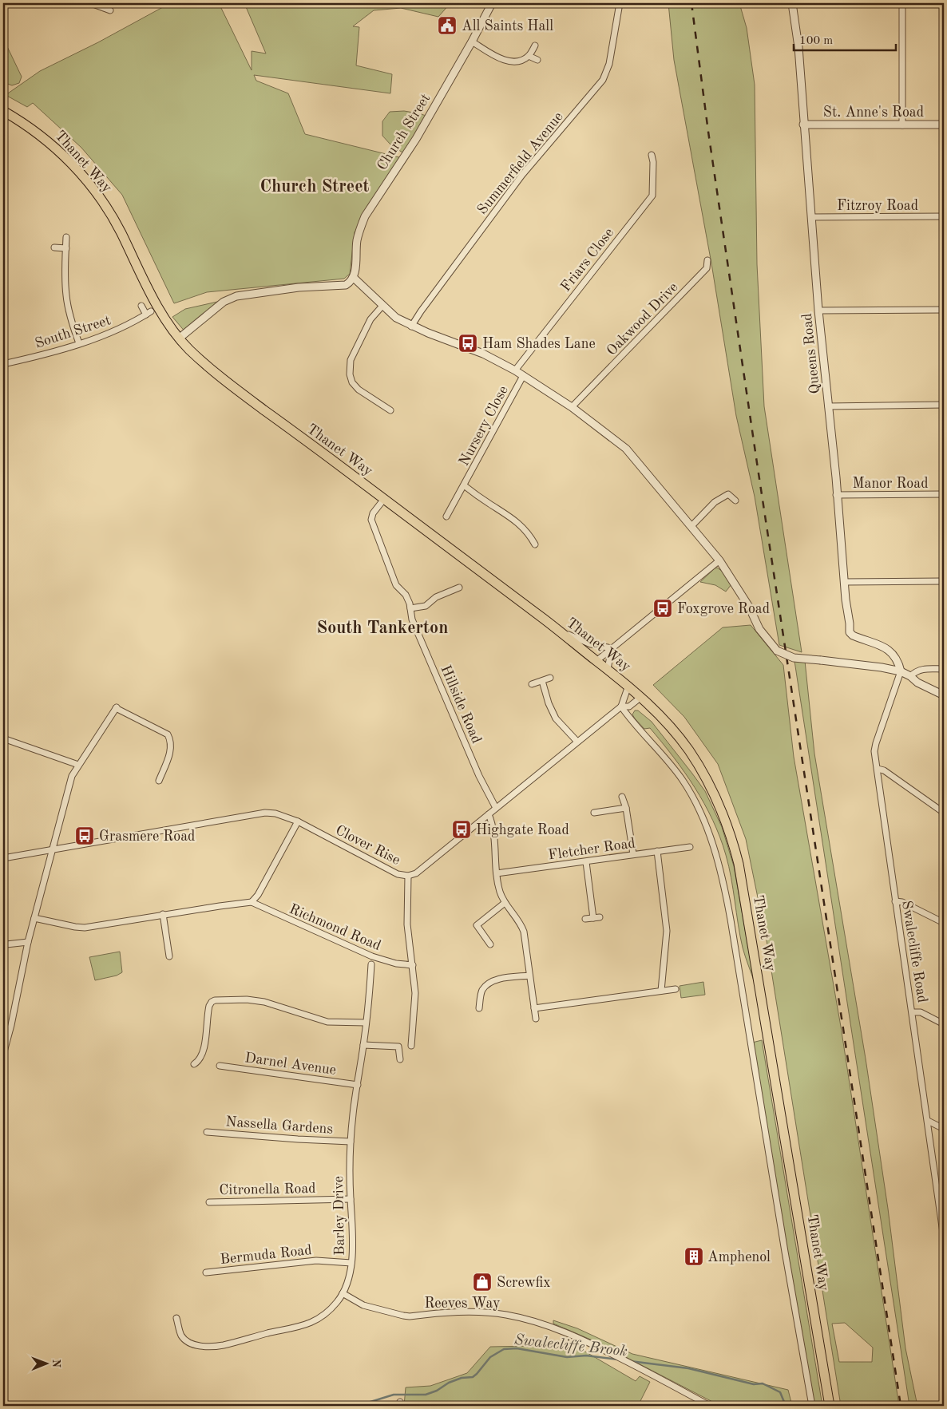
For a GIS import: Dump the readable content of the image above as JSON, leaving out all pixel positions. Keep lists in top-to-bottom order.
{
  "streets": {
    "main road": ["Thanet Way"],
    "street": [
      "St. Anne's Road",
      "Church Street",
      "Summerfield Avenue",
      "Fitzroy Road",
      "Friars Close",
      "Oakwood Drive",
      "South Street",
      "Queens Road",
      "Nursery Close",
      "Manor Road",
      "Hillside Road",
      "Clover Rise",
      "Fletcher Road",
      "Richmond Road",
      "Swalecliffe Road",
      "Darnel Avenue",
      "Nassella Gardens",
      "Citronella Road",
      "Barley Drive",
      "Bermuda Road",
      "Reeves Way"
    ]
  },
  "crossings": [
    ["St. Anne's Road", "Queens Road"],
    ["Thanet Way", "Hillside Road"],
    ["Thanet Way", "Clover Rise"],
    ["Fitzroy Road", "Queens Road"],
    ["Queens Road", "Manor Road"],
    ["Queens Road", "Swalecliffe Road"],
    ["Hillside Road", "Clover Rise"],
    ["Darnel Avenue", "Barley Drive"],
    ["Nassella Gardens", "Barley Drive"],
    ["Citronella Road", "Barley Drive"],
    ["Barley Drive", "Bermuda Road"],
    ["Barley Drive", "Reeves Way"]
  ],
  "districts": ["Church Street", "South Tankerton"],
  "water": ["Swalecliffe Brook"],
  "places": {
    "public building": ["All Saints Hall"],
    "bus stop": [
      "Ham Shades Lane",
      "Foxgrove Road",
      "Highgate Road",
      "Grasmere Road"
    ],
    "building": ["Amphenol"],
    "shop": ["Screwfix"]
  },
  "scale_bar": "100 m",
  "north": "right"
}
